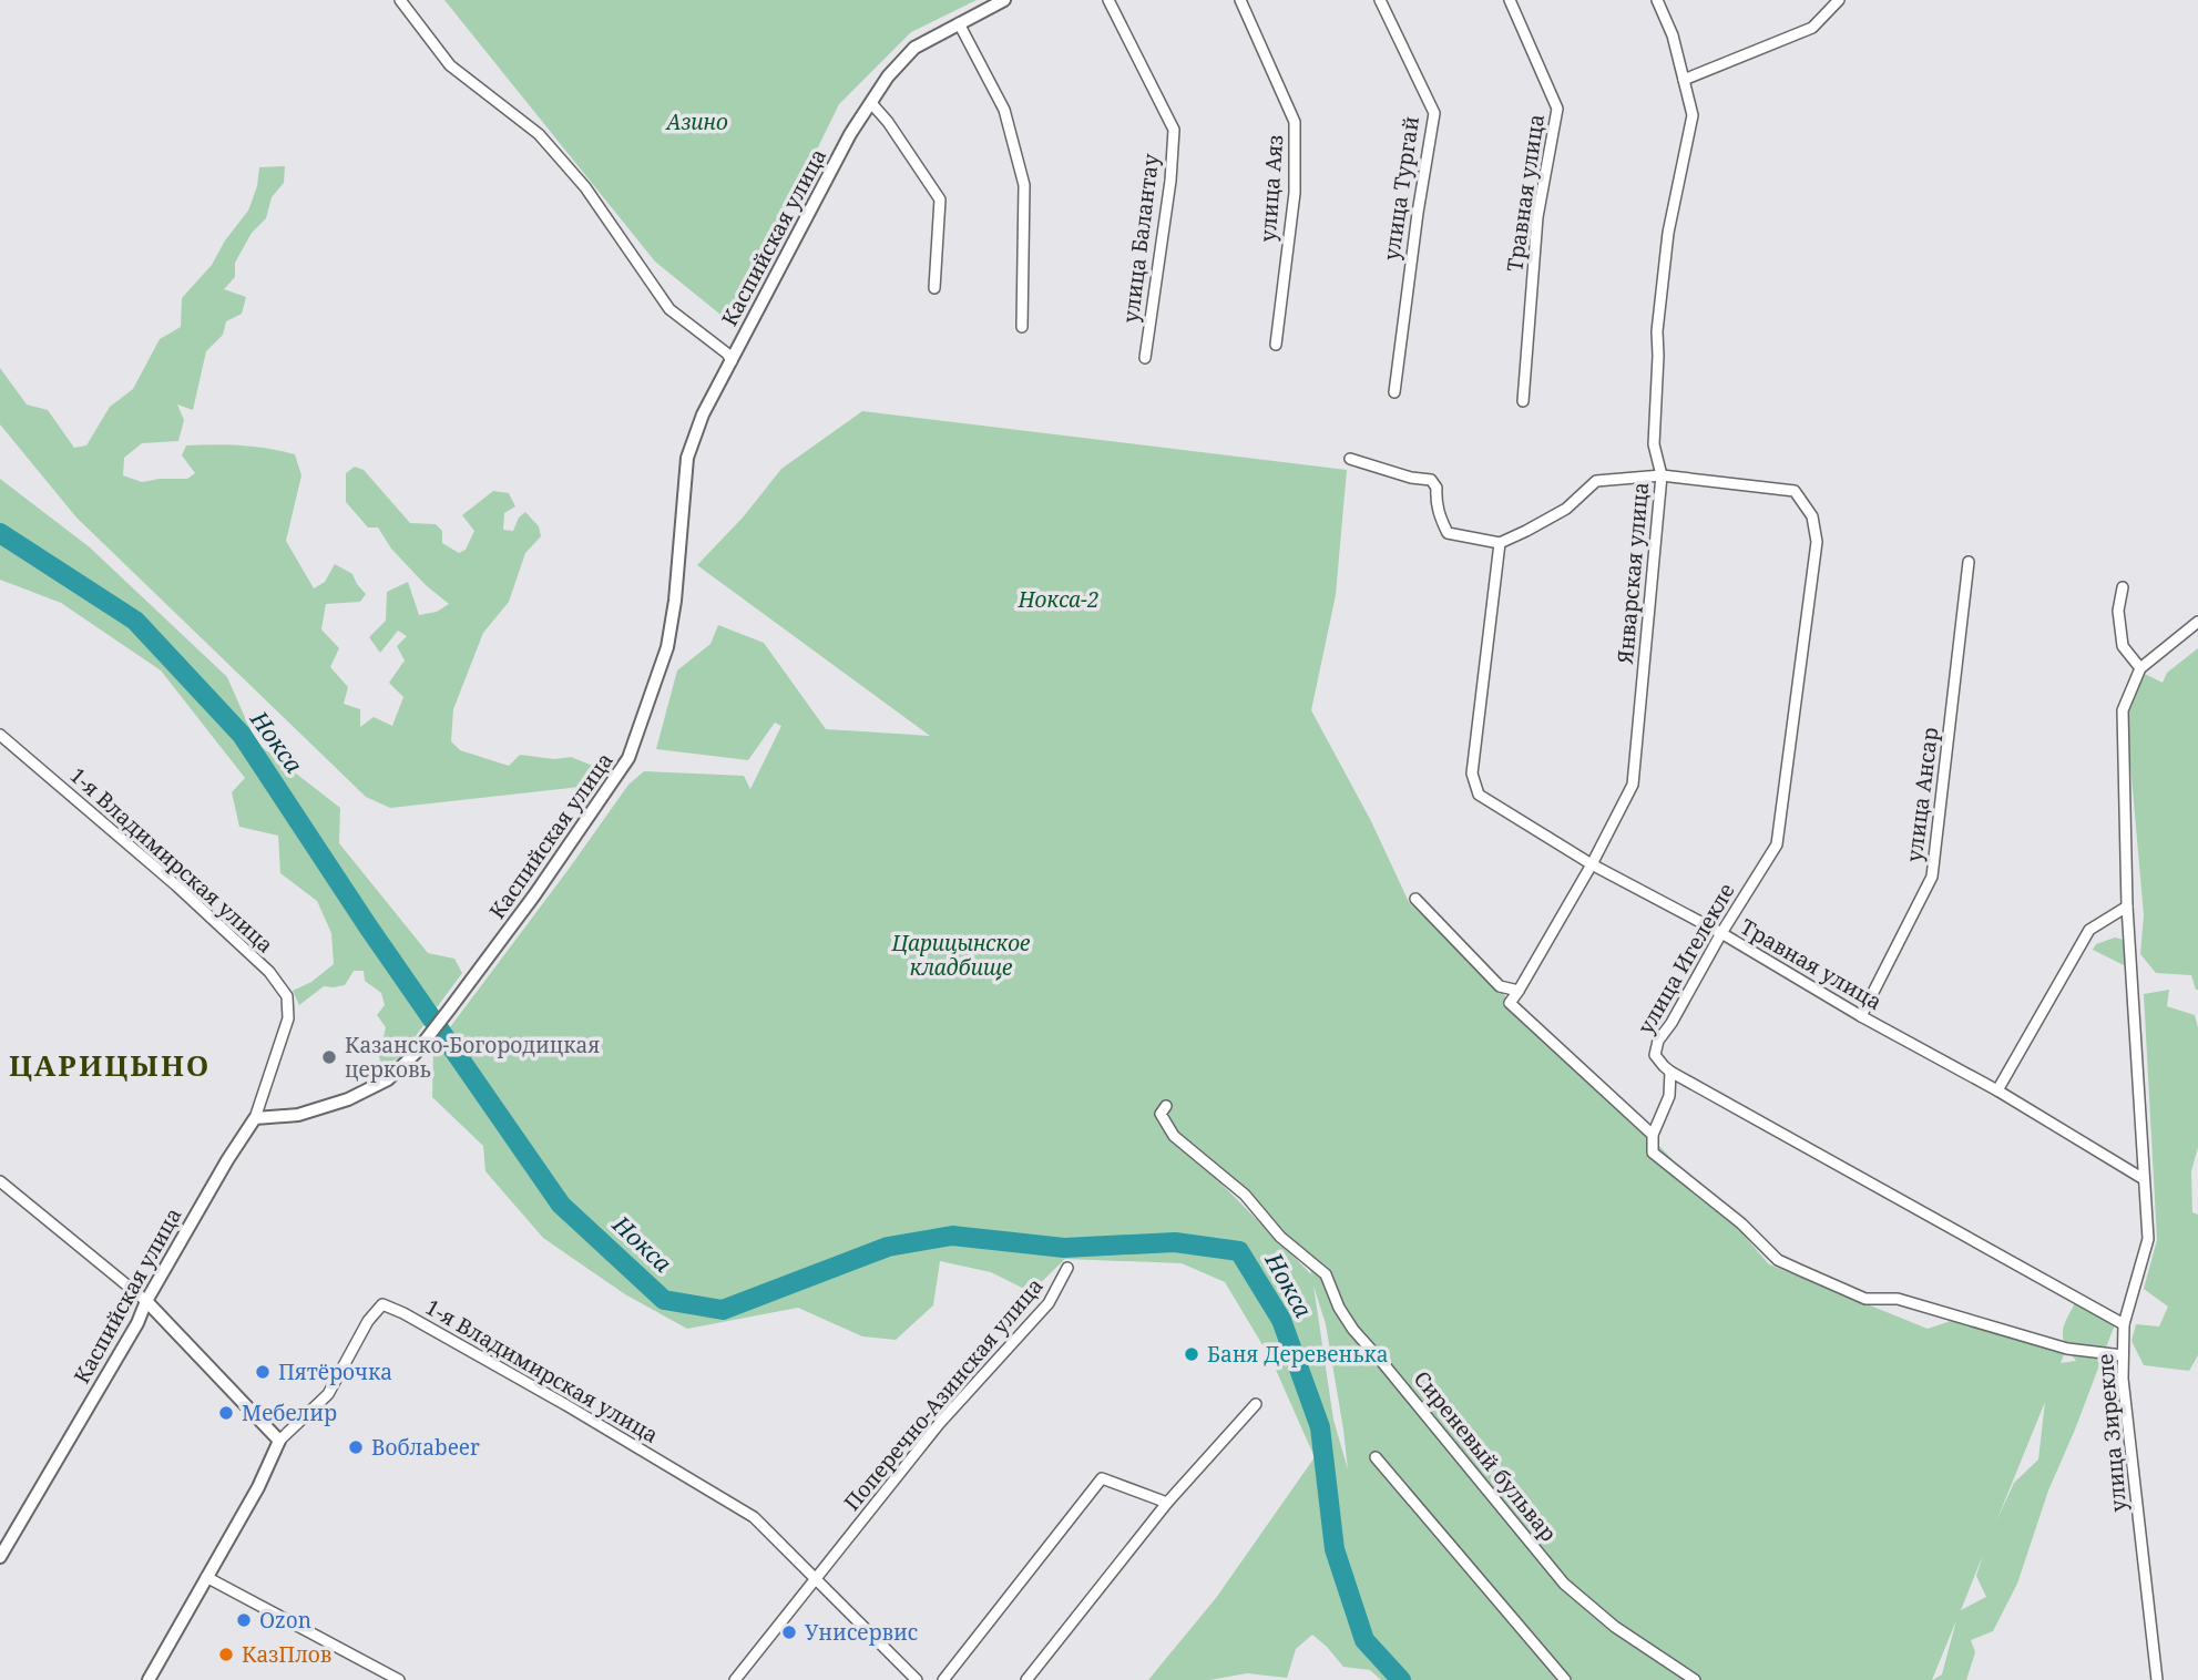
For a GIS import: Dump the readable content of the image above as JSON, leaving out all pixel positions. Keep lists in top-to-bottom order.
{
  "streets": {
    "street": [
      "улица Аяз",
      "улица Тургай",
      "Травная улица",
      "Каспийская улица",
      "улица Балантау",
      "Январская улица",
      "улица Ансар",
      "1-я Владимирская улица",
      "улица Игелекле",
      "Поперечно-Азинская улица",
      "улица Зирекле",
      "Сиреневый бульвар"
    ]
  },
  "crossings": [
    ["Травная улица", "Январская улица"],
    ["Травная улица", "улица Ансар"],
    ["Травная улица", "улица Игелекле"],
    ["Травная улица", "улица Зирекле"],
    ["Каспийская улица", "1-я Владимирская улица"],
    ["Январская улица", "улица Игелекле"],
    ["1-я Владимирская улица", "Поперечно-Азинская улица"]
  ],
  "districts": ["ЦАРИЦЫНО"],
  "water": ["Нокса"],
  "parks": ["Азино", "Нокса-2", "Царицынское кладбище"],
  "places": [
    "Казанско-Богородицкая церковь",
    "Баня Деревенька",
    "Пятёрочка",
    "Мебелир",
    "Воблаbeer",
    "Ozon",
    "Унисервис",
    "КазПлов"
  ]
}
